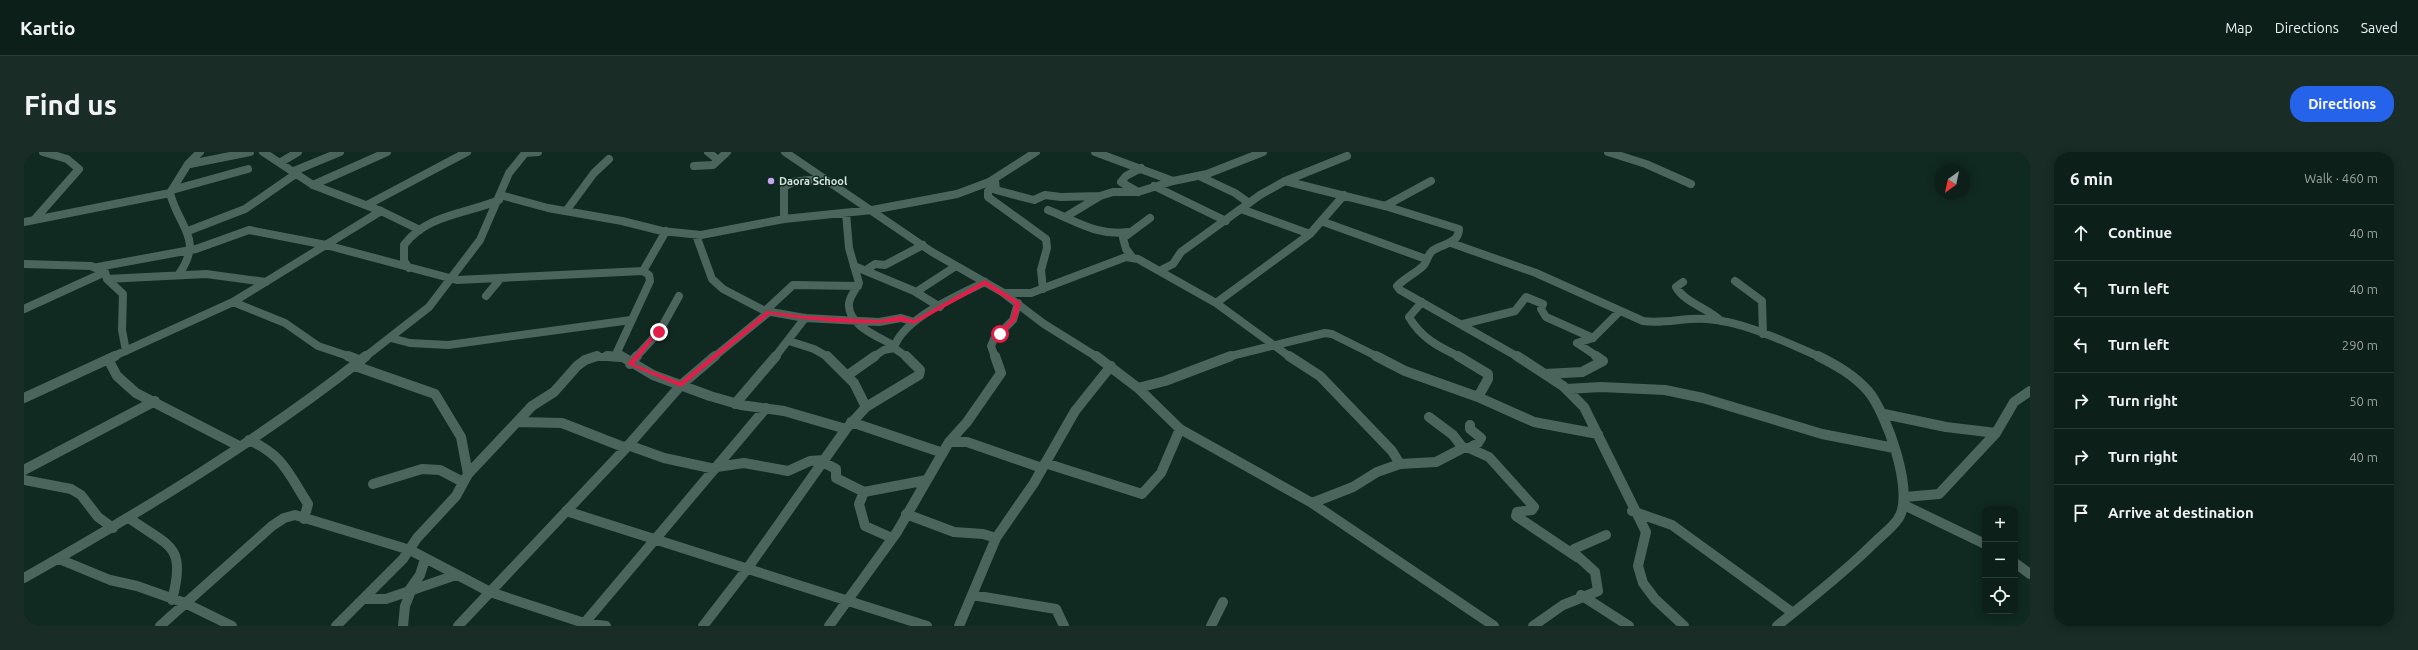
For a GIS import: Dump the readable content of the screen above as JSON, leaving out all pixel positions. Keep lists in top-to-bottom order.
{
  "places": ["Daora School"],
  "north": "bottom left",
  "page": {
    "header": "Kartio",
    "nav": ["Map", "Directions", "Saved"],
    "buttons": "Directions",
    "title": "Find us",
    "heading": ["6 min", "Walk · 460 m"],
    "list": [
      ["Continue", "40 m"],
      ["Turn left", "40 m"],
      ["Turn left", "290 m"],
      ["Turn right", "50 m"],
      ["Turn right", "40 m"],
      "Arrive at destination"
    ],
    "map_buttons": ["+", "−"]
  }
}
